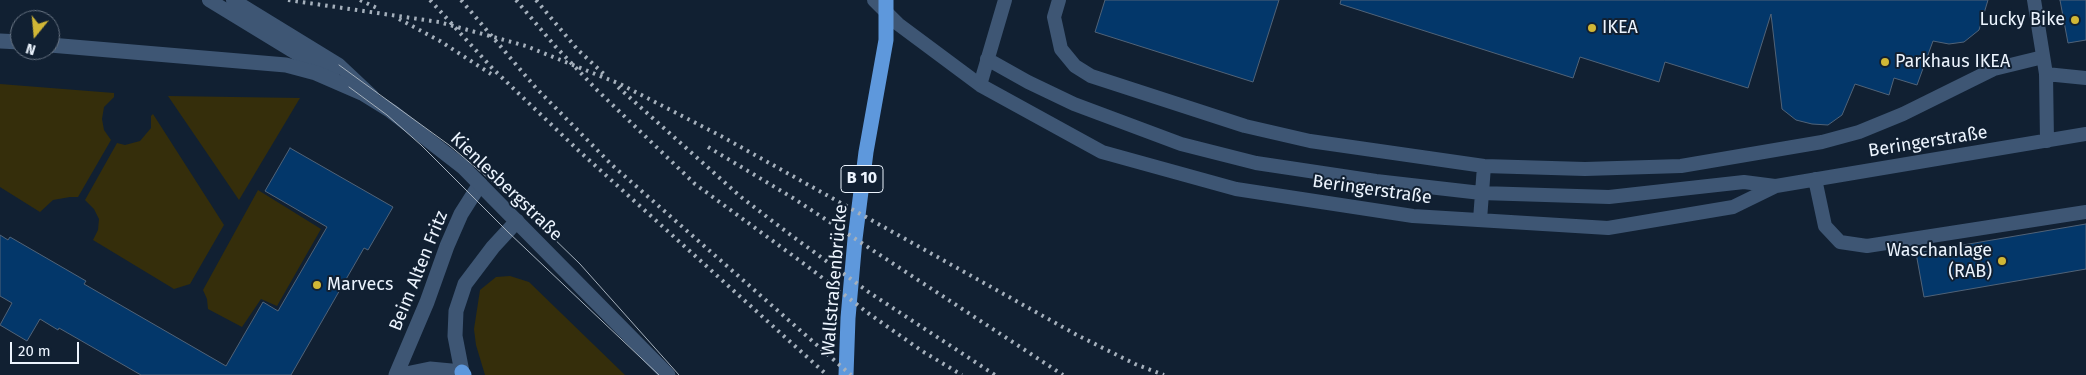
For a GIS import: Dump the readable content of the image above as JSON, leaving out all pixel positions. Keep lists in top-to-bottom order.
{
  "streets": {
    "highway": ["B 10", "Wallstraßenbrücke"],
    "street": ["Kienlesbergstraße", "Beim Alten Fritz"],
    "lane": ["Beringerstraße"]
  },
  "crossings": [
    ["Kienlesbergstraße", "Beim Alten Fritz"]
  ],
  "places": [
    "Lucky Bike",
    "IKEA",
    "Parkhaus IKEA",
    "Waschanlage (RAB)",
    "Marvecs"
  ],
  "scale_bar": "20 m",
  "north": "bottom"
}
